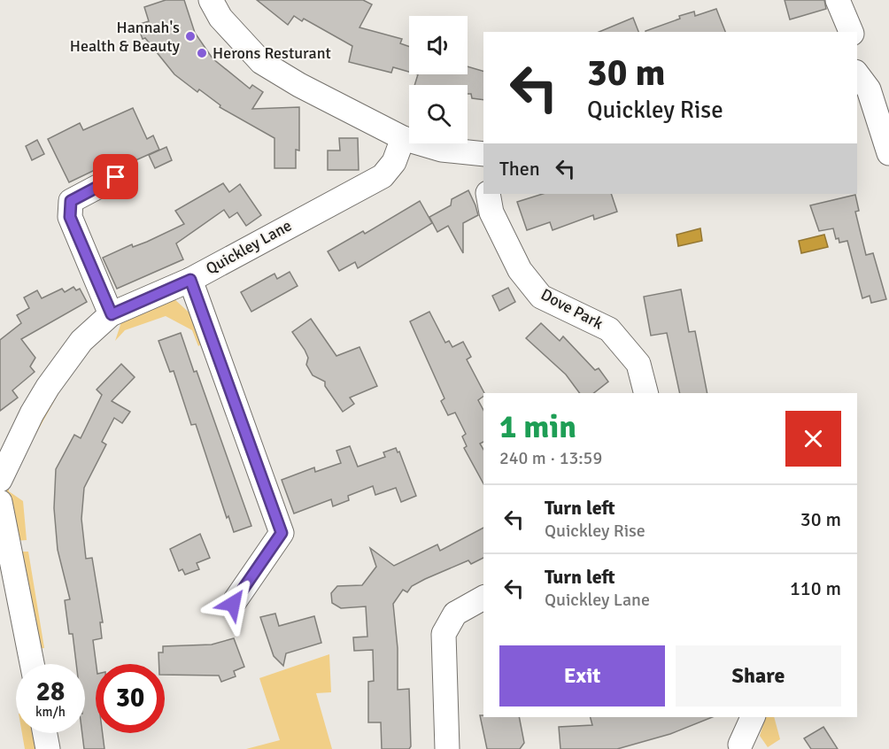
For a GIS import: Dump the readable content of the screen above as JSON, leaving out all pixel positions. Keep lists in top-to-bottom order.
{
  "streets": {
    "street": ["Quickley Lane", "Dove Park"]
  },
  "places": ["Hannah's Health & Beauty", "Herons Resturant"],
  "page": {
    "turn": ["30 m", "Quickley Rise"],
    "then": "Then",
    "heading": ["1 min", "240 m · 13:59"],
    "list": [
      {
        "name": "Turn left",
        "note": "Quickley Rise",
        "value": "30 m"
      },
      {
        "name": "Turn left",
        "note": "Quickley Lane",
        "value": "110 m"
      }
    ],
    "buttons": ["Exit", "Share"],
    "speed": "28 km/h",
    "limit": "30"
  }
}
